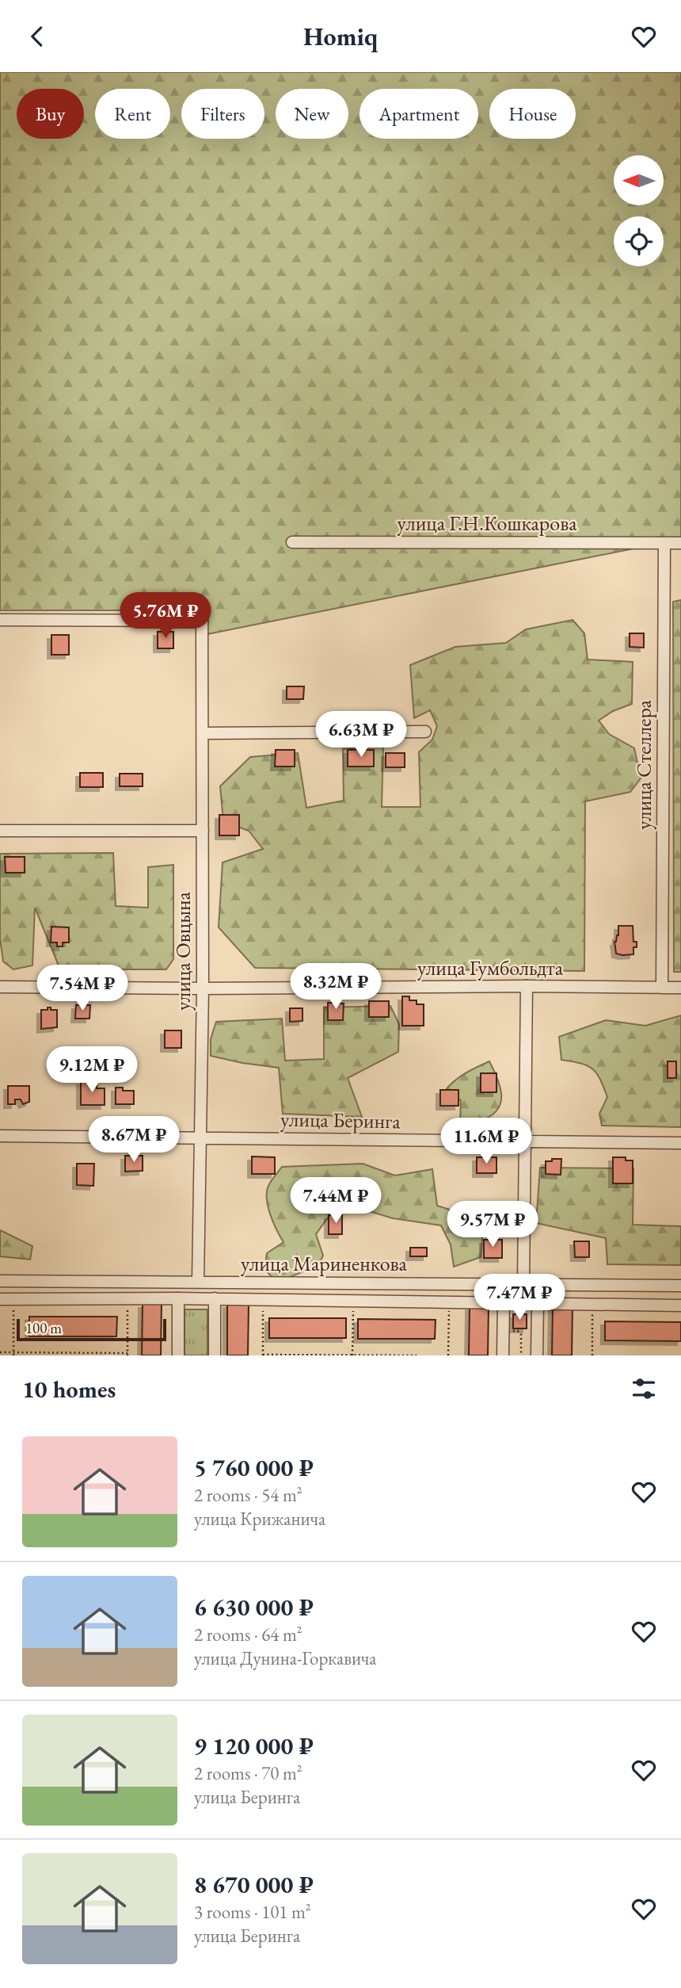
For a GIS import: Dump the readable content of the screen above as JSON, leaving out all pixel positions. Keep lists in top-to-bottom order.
{
  "streets": {
    "street": [
      "улица Г.Н.Кошкарова",
      "улица Стеллера",
      "улица Овцына",
      "улица Гумбольдта",
      "улица Беринга",
      "улица Мариненкова"
    ]
  },
  "crossings": [
    ["улица Г.Н.Кошкарова", "улица Стеллера"],
    ["улица Стеллера", "улица Гумбольдта"],
    ["улица Овцына", "улица Гумбольдта"],
    ["улица Овцына", "улица Беринга"],
    ["улица Овцына", "улица Мариненкова"]
  ],
  "scale_bar": "100 m",
  "north": "left",
  "page": {
    "header": "Homiq",
    "chip": [
      "Buy",
      "Rent",
      "Filters",
      "New",
      "Apartment",
      "House"
    ],
    "price": [
      "5.76M ₽",
      "6.63M ₽",
      "8.32M ₽",
      "7.54M ₽",
      "9.12M ₽",
      "8.67M ₽",
      "11.6M ₽",
      "7.44M ₽",
      "9.57M ₽",
      "7.47M ₽"
    ],
    "scale": "100 m",
    "heading": "10 homes",
    "list": [
      {
        "name": "5 760 000 ₽",
        "note": "2 rooms · 54 m² · улица Крижанича"
      },
      {
        "name": "6 630 000 ₽",
        "note": "2 rooms · 64 m² · улица Дунина-Горкавича"
      },
      {
        "name": "9 120 000 ₽",
        "note": "2 rooms · 70 m² · улица Беринга"
      },
      {
        "name": "8 670 000 ₽",
        "note": "3 rooms · 101 m² · улица Беринга"
      }
    ]
  }
}
